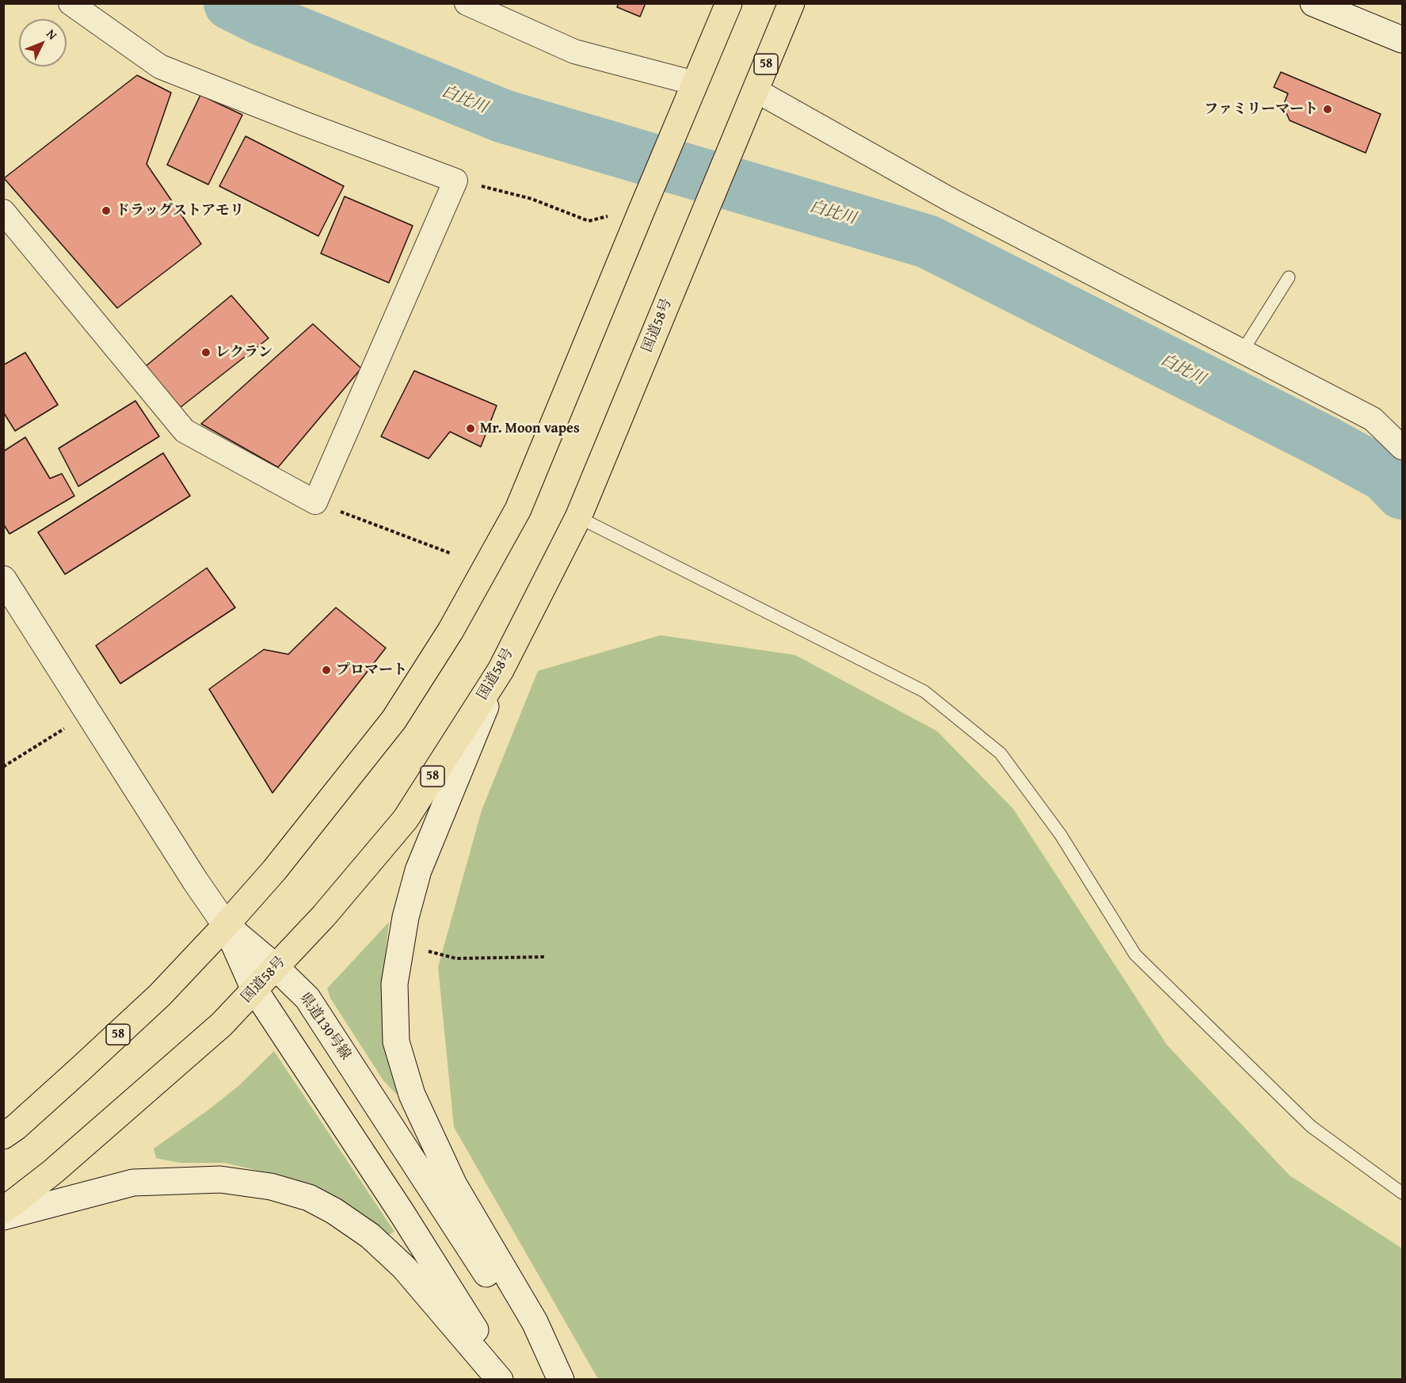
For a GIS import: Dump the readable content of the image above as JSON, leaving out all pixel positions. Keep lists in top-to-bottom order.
{
  "streets": {
    "highway": ["58", "国道58号"],
    "main road": ["県道130号線"]
  },
  "crossings": [
    ["58", "県道130号線"],
    ["国道58号", "県道130号線"]
  ],
  "water": ["白比川"],
  "places": [
    "ファミリーマート",
    "ドラッグストアモリ",
    "レクラン",
    "Mr. Moon vapes",
    "プロマート"
  ],
  "north": "top right"
}
